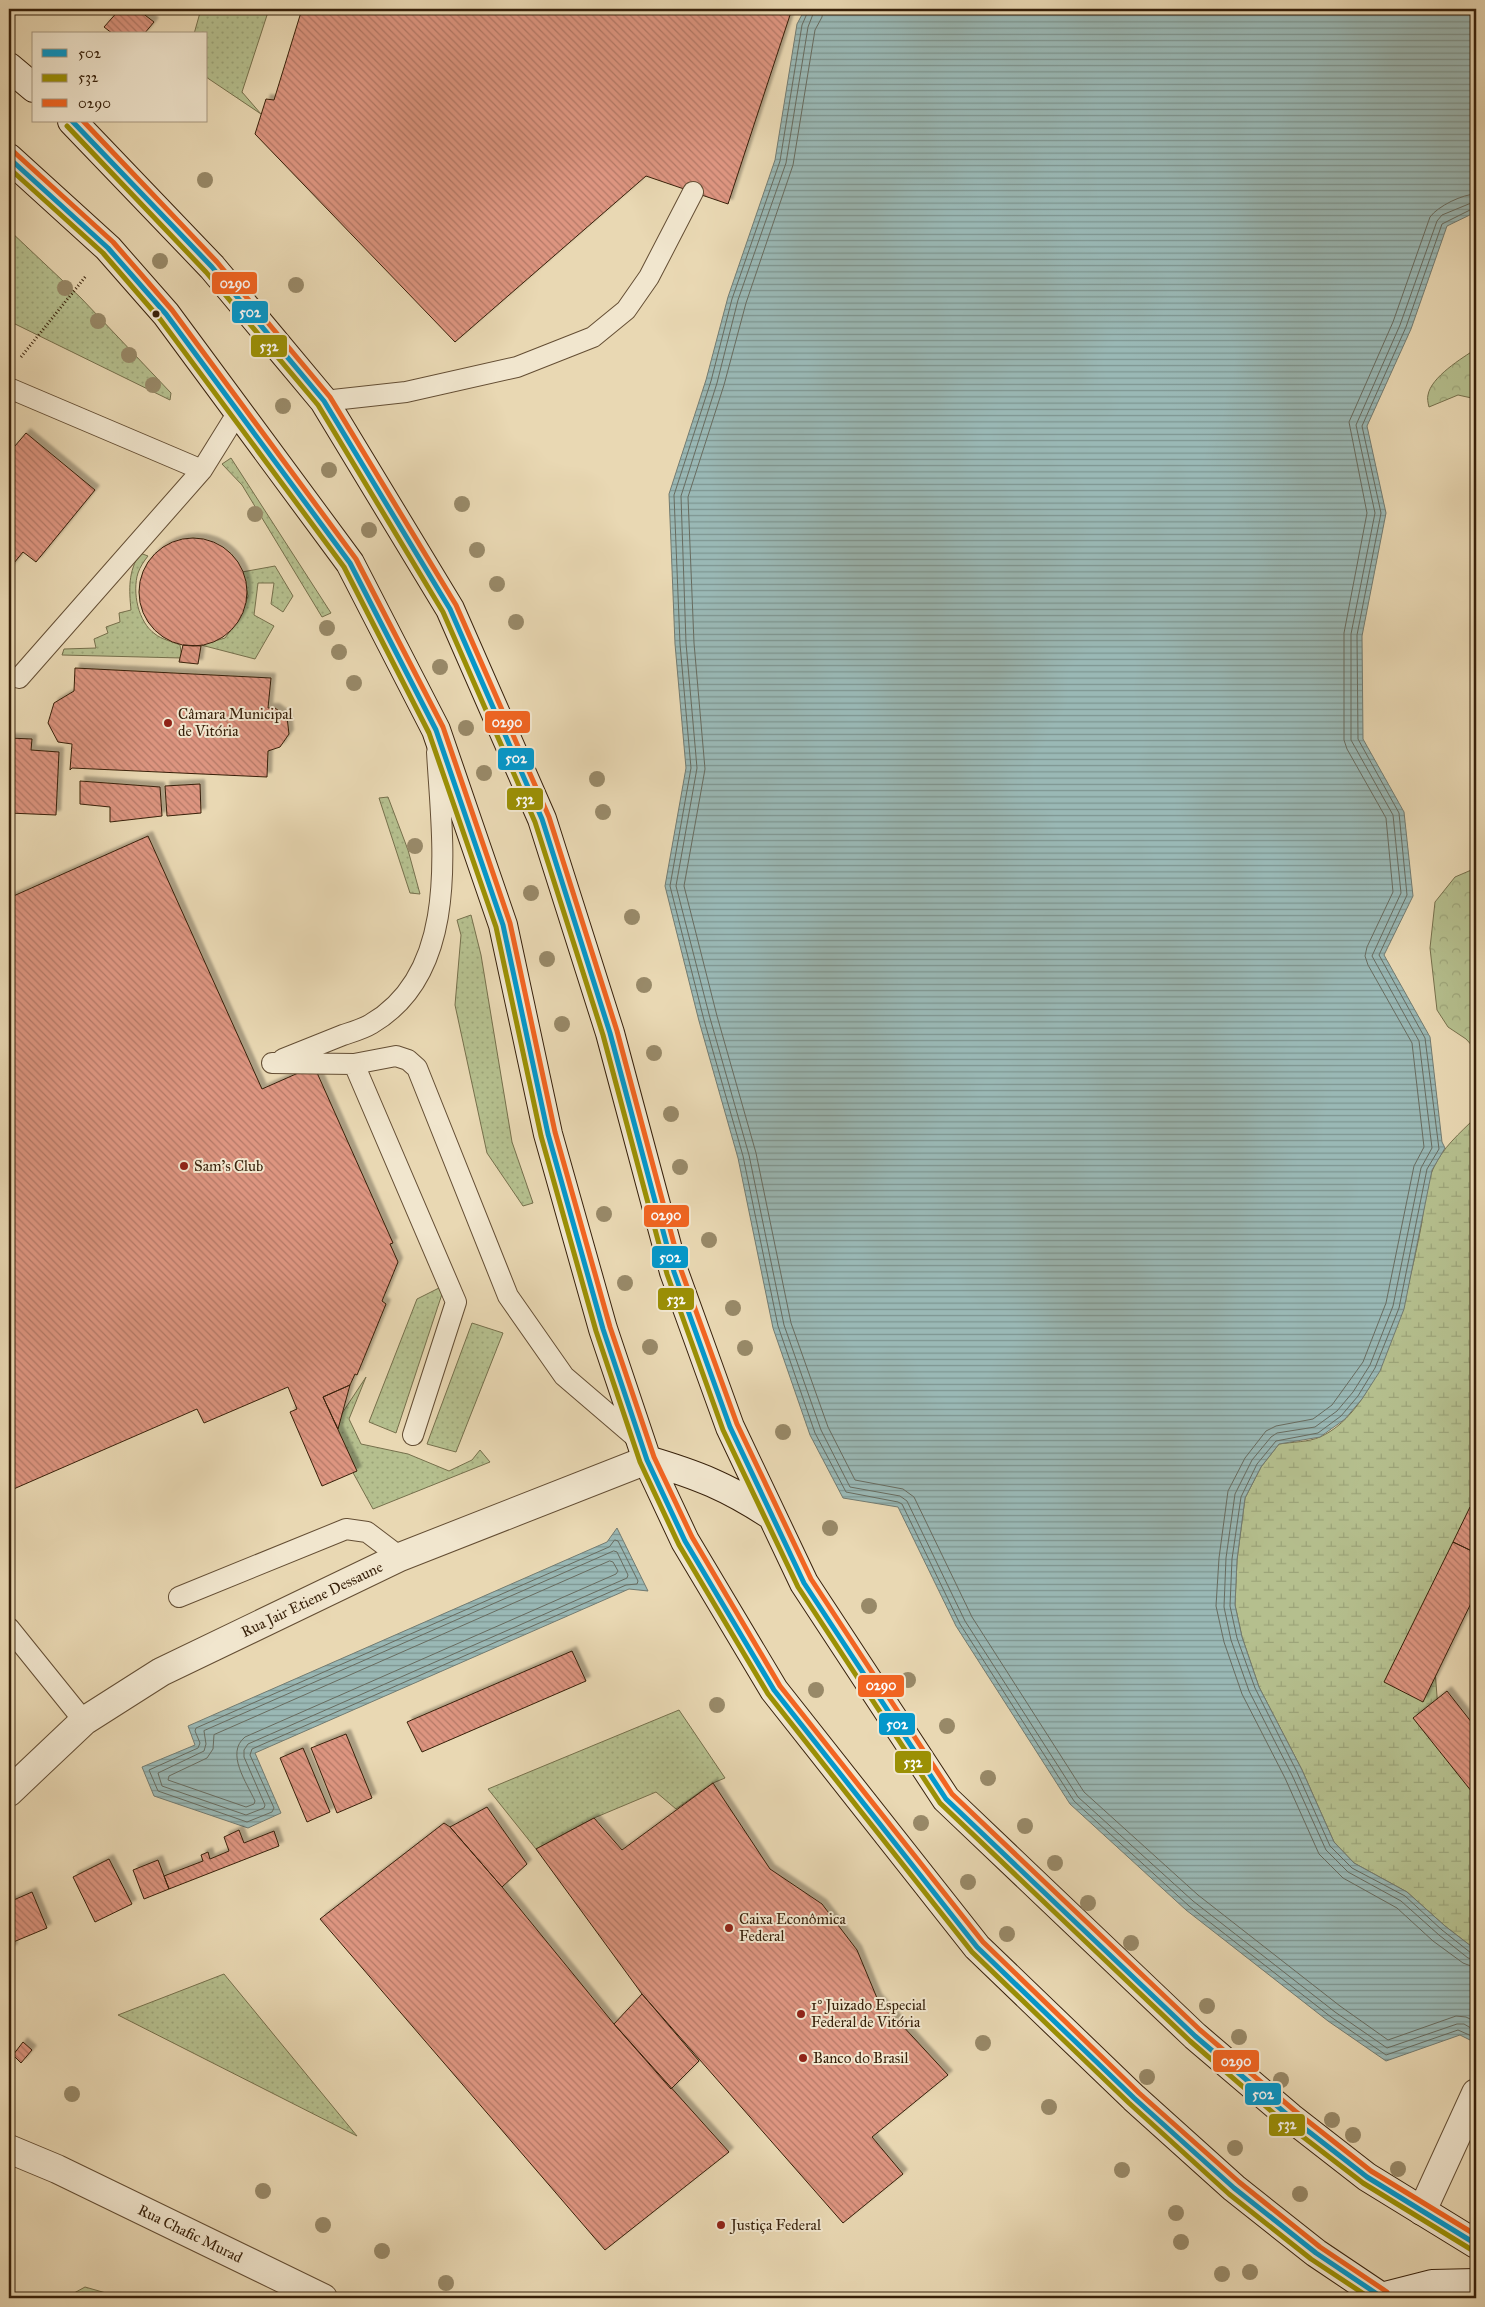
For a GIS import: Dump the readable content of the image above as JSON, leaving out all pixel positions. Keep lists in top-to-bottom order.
{
  "streets": {
    "main road": ["Rua Jair Etiene Dessaune", "Rua Chafic Murad"]
  },
  "places": [
    "Câmara Municipal de Vitória",
    "Sam's Club",
    "Caixa Econômica Federal",
    "1º Juizado Especial Federal de Vitória",
    "Banco do Brasil",
    "Justiça Federal"
  ],
  "lines": ["transit line 502", "transit line 0290", "transit line 532"],
  "legend": ["502", "532", "0290"]
}
